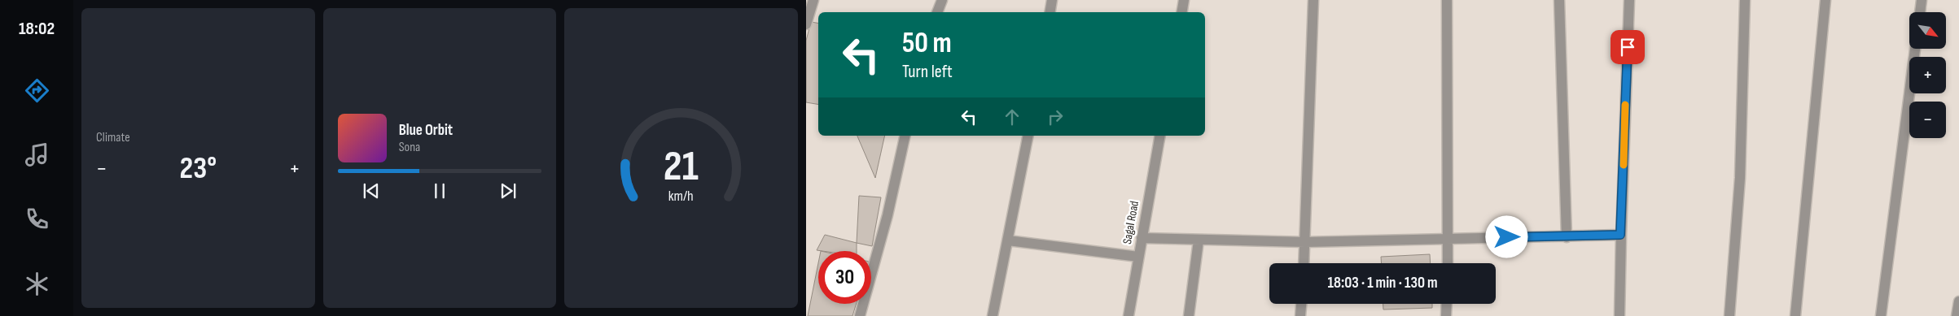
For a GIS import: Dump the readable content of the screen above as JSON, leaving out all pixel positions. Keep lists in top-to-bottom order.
{
  "streets": {
    "street": ["Sagal Road"]
  },
  "north": "bottom right",
  "page": {
    "tabs": "18:02",
    "tile": "Climate",
    "map_buttons": ["+", "−"],
    "turn": ["50 m", "Turn left"],
    "song": ["Blue Orbit", "Sona"],
    "heat": ["−", "23°", "+"],
    "limit": "30",
    "trip": "18:03 · 1 min · 130 m",
    "gauge": ["21", "km/h"]
  }
}
